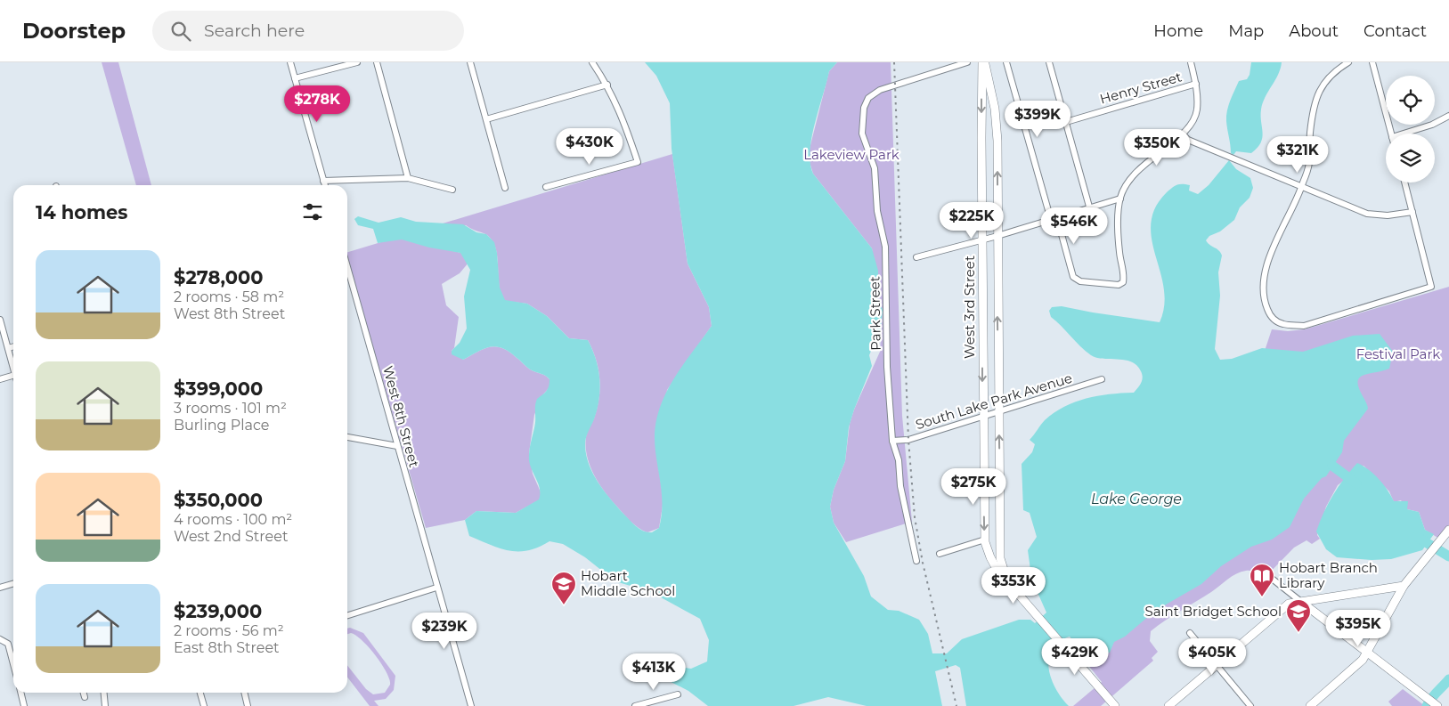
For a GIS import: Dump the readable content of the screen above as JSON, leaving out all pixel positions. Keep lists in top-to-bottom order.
{
  "streets": {
    "street": [
      "Henry Street",
      "West 3rd Street",
      "Park Street",
      "South Lake Park Avenue",
      "West 8th Street"
    ]
  },
  "crossings": [
    ["West 3rd Street", "South Lake Park Avenue"],
    ["Park Street", "South Lake Park Avenue"]
  ],
  "water": ["Lake George"],
  "parks": ["Lakeview Park", "Festival Park"],
  "places": {
    "library": ["Hobart Branch Library"],
    "school or university": ["Hobart Middle School", "Saint Bridget School"]
  },
  "page": {
    "header": "Doorstep",
    "search": "Search here",
    "nav": [
      "Home",
      "Map",
      "About",
      "Contact"
    ],
    "price": [
      "$278K",
      "$399K",
      "$430K",
      "$350K",
      "$321K",
      "$225K",
      "$546K",
      "$275K",
      "$353K",
      "$395K",
      "$239K",
      "$429K",
      "$405K",
      "$413K"
    ],
    "heading": "14 homes",
    "list": [
      {
        "name": "$278,000",
        "note": "2 rooms · 58 m² · West 8th Street"
      },
      {
        "name": "$399,000",
        "note": "3 rooms · 101 m² · Burling Place"
      },
      {
        "name": "$350,000",
        "note": "4 rooms · 100 m² · West 2nd Street"
      },
      {
        "name": "$239,000",
        "note": "2 rooms · 56 m² · East 8th Street"
      }
    ]
  }
}
